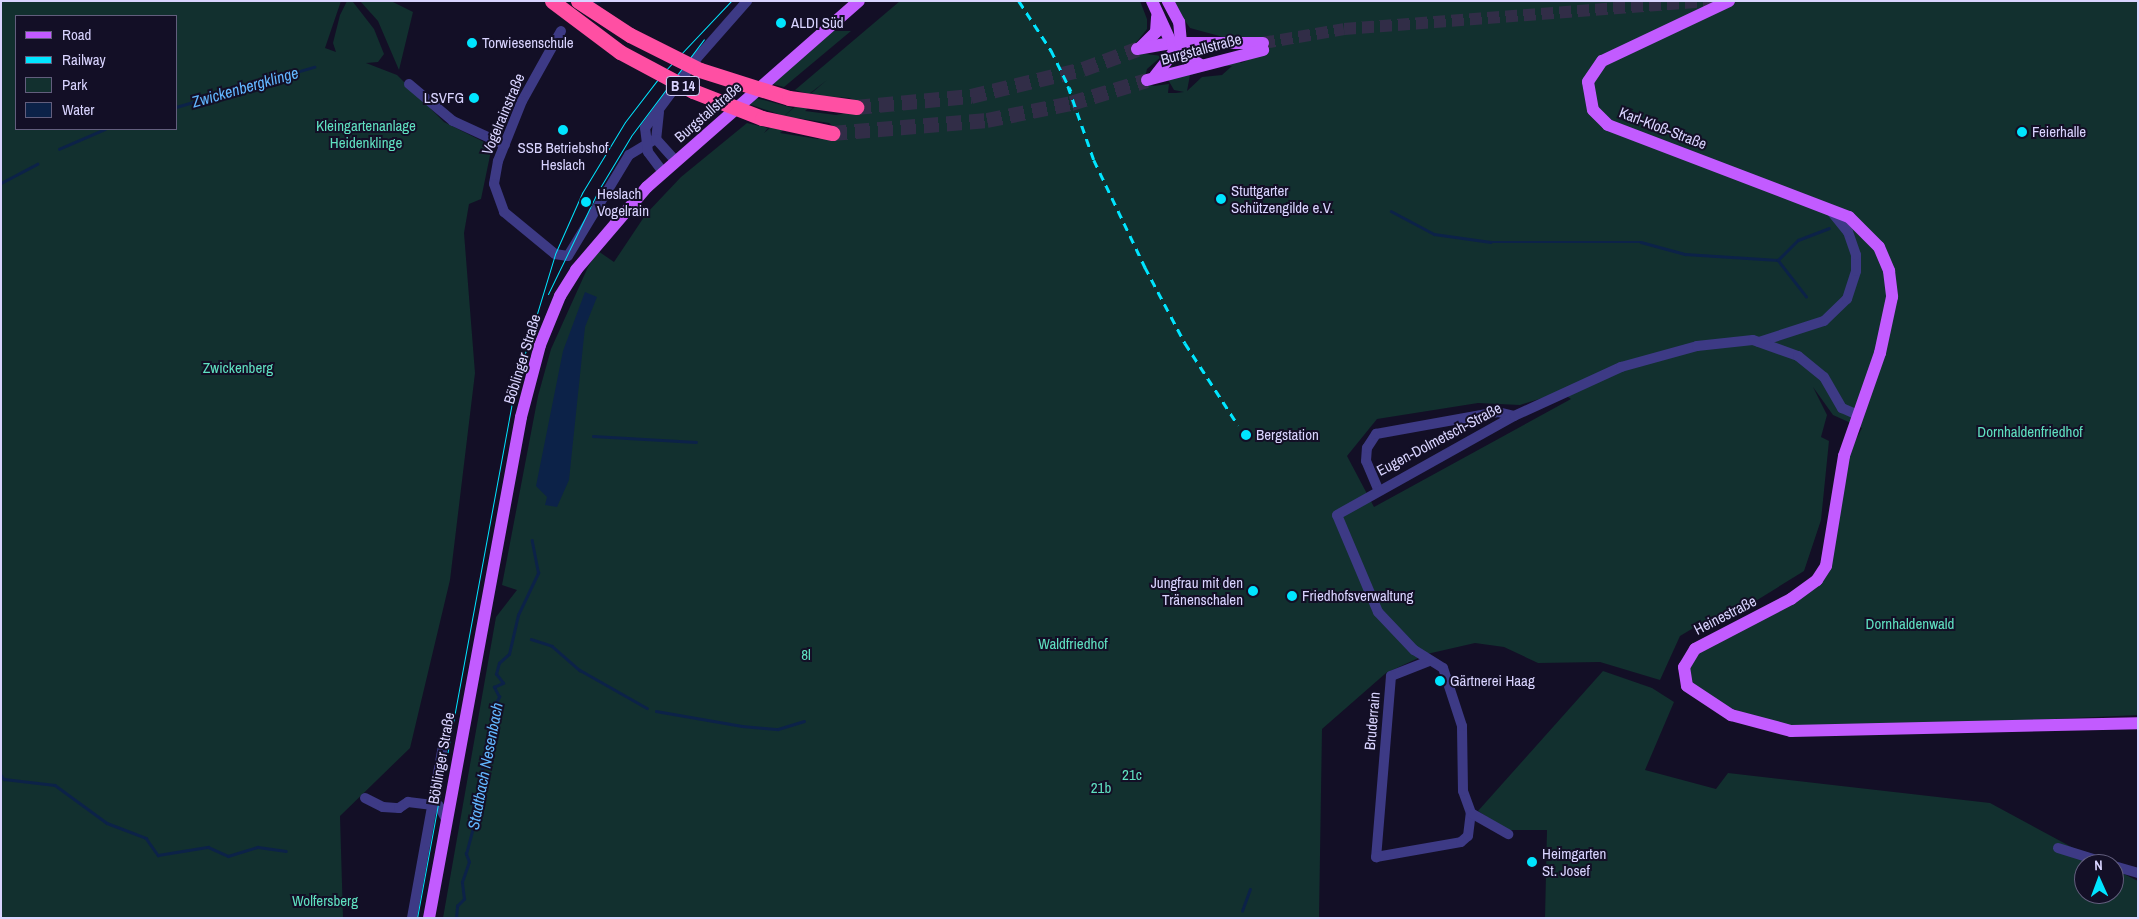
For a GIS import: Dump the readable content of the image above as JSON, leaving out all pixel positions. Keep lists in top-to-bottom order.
{
  "streets": {
    "highway": ["B 14"],
    "main road": [
      "Burgstallstraße",
      "Karl-Kloß-Straße",
      "Böblinger Straße",
      "Heinestraße"
    ],
    "street": ["Vogelrainstraße", "Eugen-Dolmetsch-Straße", "Bruderrain"]
  },
  "crossings": [
    ["Burgstallstraße", "Böblinger Straße"],
    ["Karl-Kloß-Straße", "Eugen-Dolmetsch-Straße"],
    ["Karl-Kloß-Straße", "Heinestraße"],
    ["Eugen-Dolmetsch-Straße", "Heinestraße"],
    ["Eugen-Dolmetsch-Straße", "Bruderrain"]
  ],
  "water": ["Zwickenbergklinge", "Stadtbach Nesenbach"],
  "parks": [
    "Kleingartenanlage Heidenklinge",
    "Zwickenberg",
    "Dornhaldenfriedhof",
    "Dornhaldenwald",
    "Waldfriedhof",
    "8l",
    "21c",
    "21b",
    "Wolfersberg"
  ],
  "places": [
    "ALDI Süd",
    "Torwiesenschule",
    "LSVFG",
    "SSB Betriebshof Heslach",
    "Feierhalle",
    "Stuttgarter Schützengilde e.V.",
    "Heslach Vogelrain",
    "Bergstation",
    "Jungfrau mit den Tränenschalen",
    "Friedhofsverwaltung",
    "Gärtnerei Haag",
    "Heimgarten St. Josef"
  ],
  "legend": [
    "Road",
    "Railway",
    "Park",
    "Water"
  ],
  "north": "top"
}
